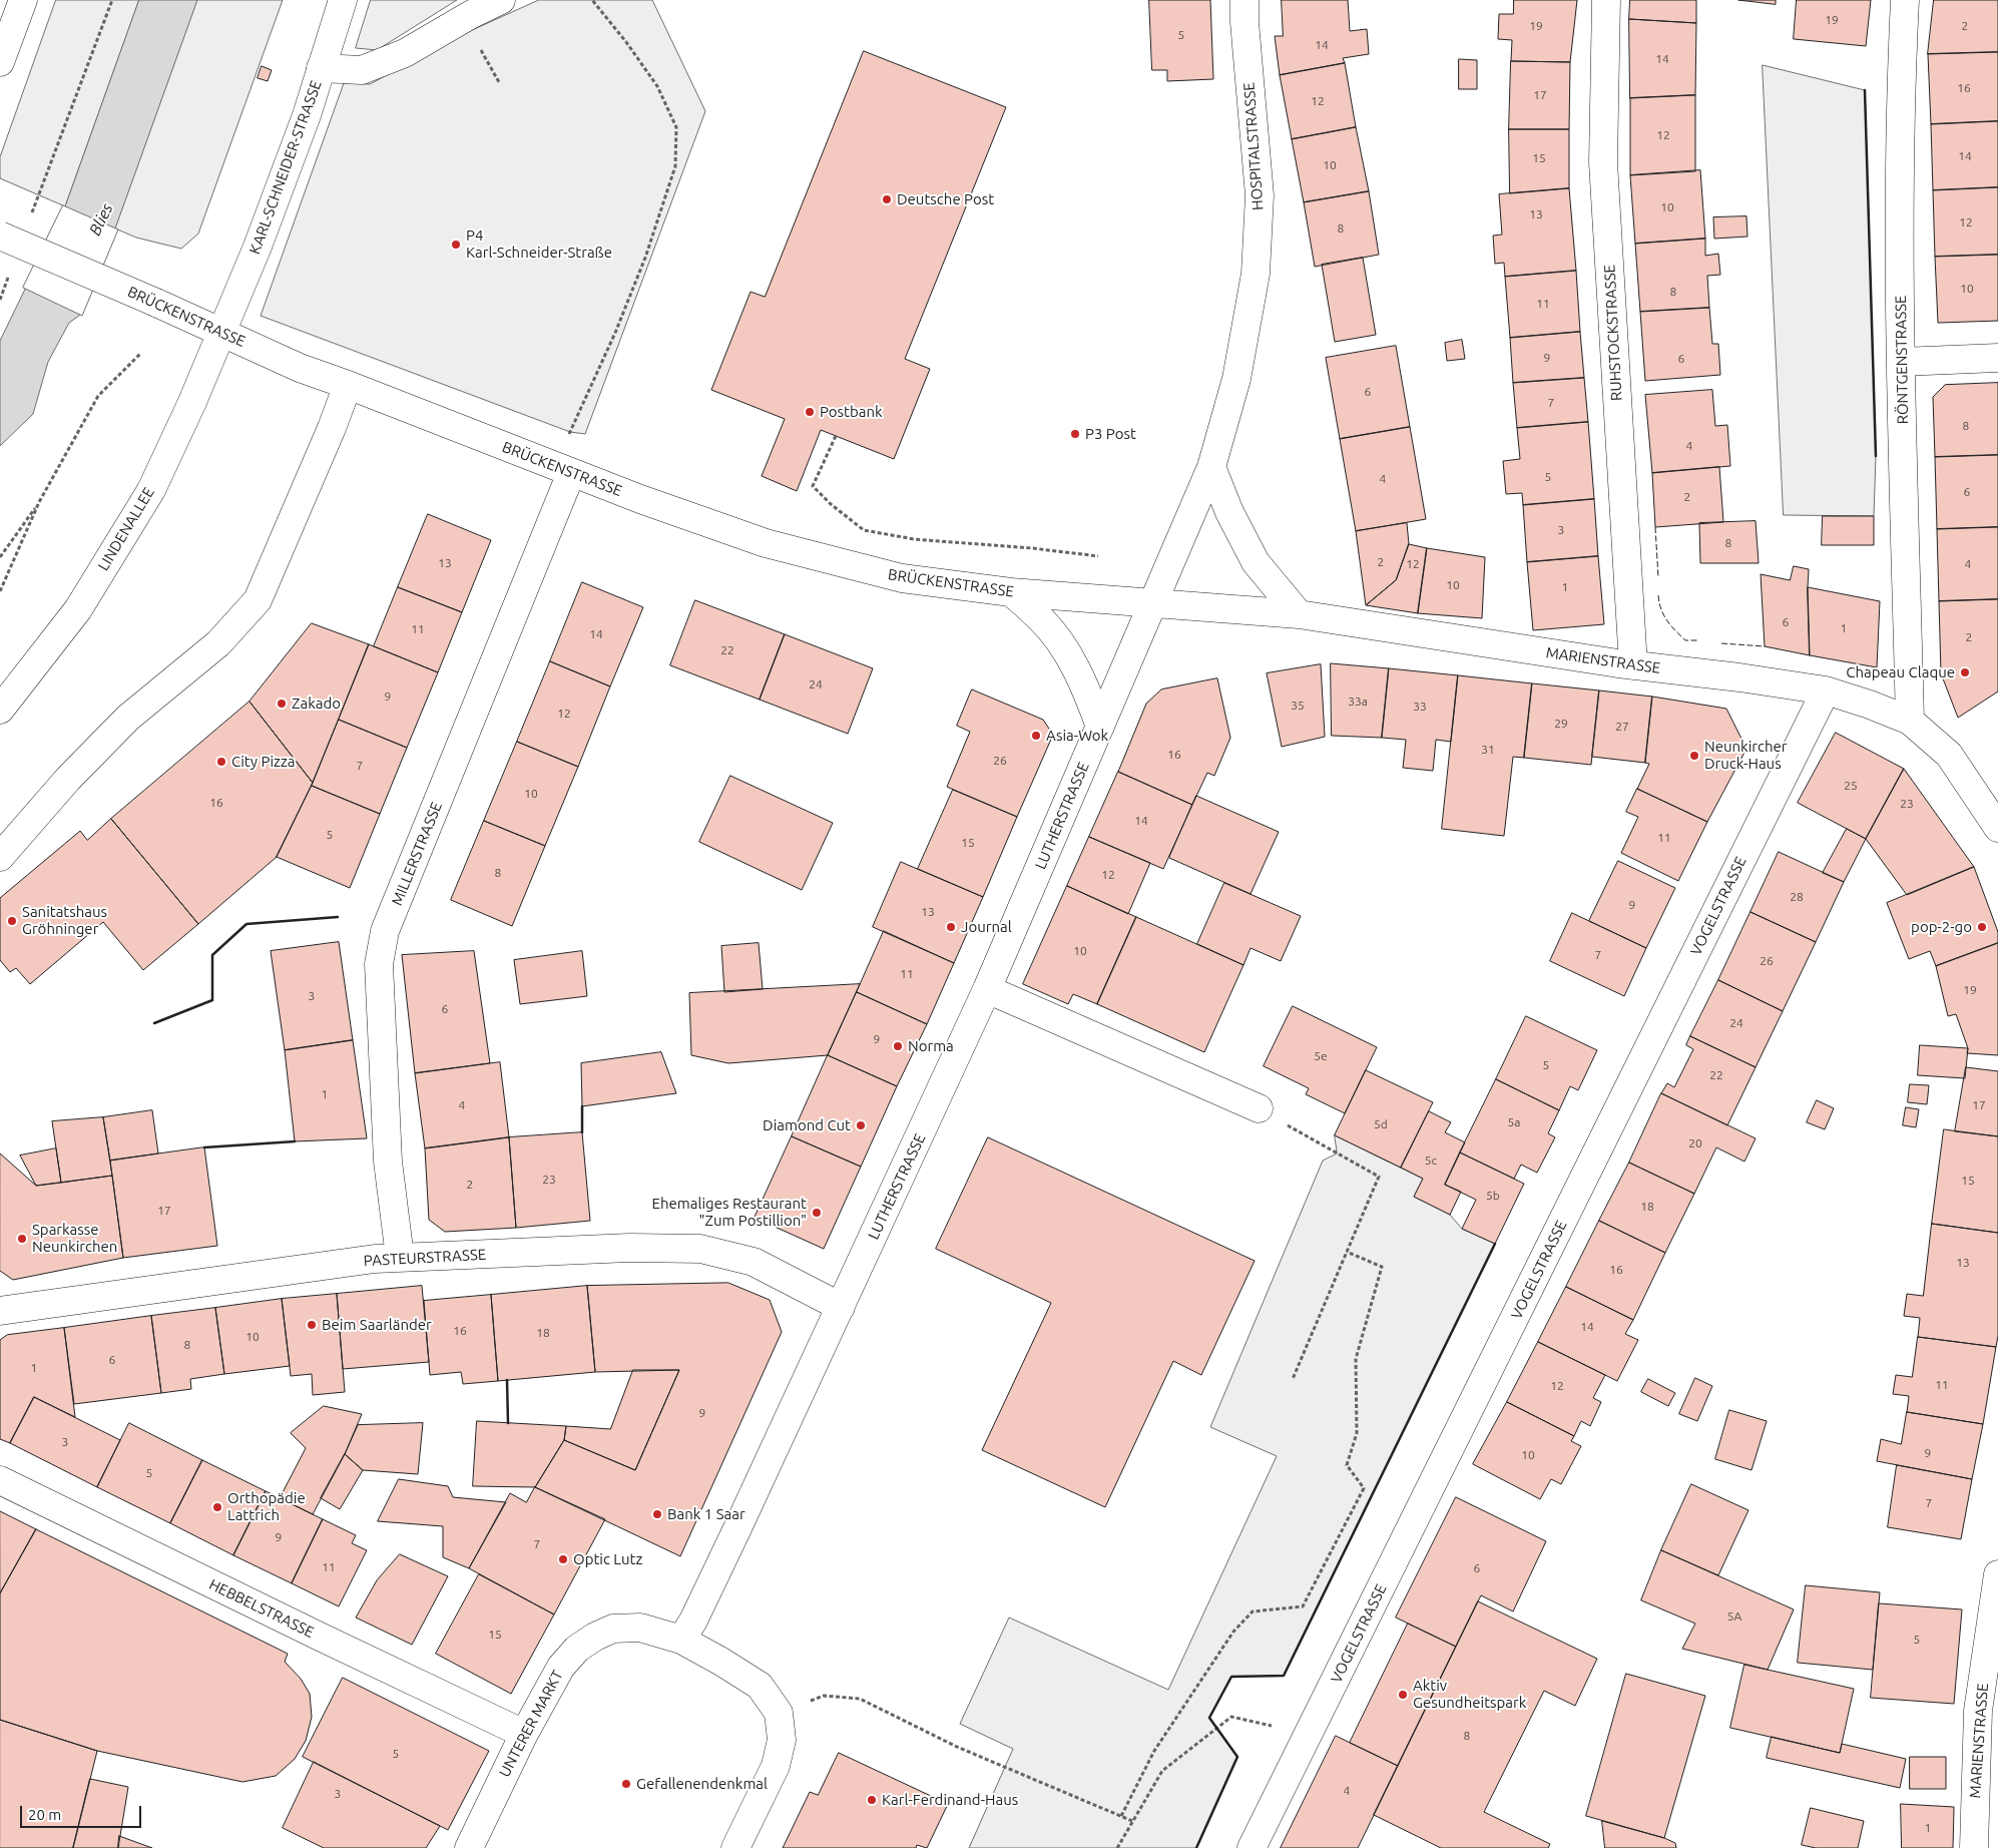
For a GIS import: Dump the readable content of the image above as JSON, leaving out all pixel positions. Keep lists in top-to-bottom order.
{
  "streets": {
    "street": [
      "HOSPITALSTRASSE",
      "KARL-SCHNEIDER-STRASSE",
      "BRÜCKENSTRASSE",
      "RUHSTOCKSTRASSE",
      "RÖNTGENSTRASSE",
      "LINDENALLEE",
      "MARIENSTRASSE",
      "LUTHERSTRASSE",
      "MILLERSTRASSE",
      "VOGELSTRASSE",
      "PASTEURSTRASSE",
      "HEBBELSTRASSE",
      "UNTERER MARKT"
    ]
  },
  "crossings": [
    ["HOSPITALSTRASSE", "BRÜCKENSTRASSE"],
    ["HOSPITALSTRASSE", "MARIENSTRASSE"],
    ["HOSPITALSTRASSE", "LUTHERSTRASSE"],
    ["KARL-SCHNEIDER-STRASSE", "BRÜCKENSTRASSE"],
    ["KARL-SCHNEIDER-STRASSE", "LINDENALLEE"],
    ["BRÜCKENSTRASSE", "LINDENALLEE"],
    ["BRÜCKENSTRASSE", "MARIENSTRASSE"],
    ["BRÜCKENSTRASSE", "LUTHERSTRASSE"],
    ["BRÜCKENSTRASSE", "MILLERSTRASSE"],
    ["RUHSTOCKSTRASSE", "MARIENSTRASSE"],
    ["RÖNTGENSTRASSE", "MARIENSTRASSE"],
    ["MARIENSTRASSE", "LUTHERSTRASSE"],
    ["MARIENSTRASSE", "VOGELSTRASSE"],
    ["LUTHERSTRASSE", "PASTEURSTRASSE"],
    ["LUTHERSTRASSE", "UNTERER MARKT"],
    ["MILLERSTRASSE", "PASTEURSTRASSE"],
    ["HEBBELSTRASSE", "UNTERER MARKT"]
  ],
  "water": ["Blies"],
  "places": [
    "Deutsche Post",
    "P4 Karl-Schneider-Straße",
    "Postbank",
    "P3 Post",
    "Chapeau Claque",
    "Zakado",
    "Asia-Wok",
    "Neunkircher Druck-Haus",
    "City Pizza",
    "Sanitatshaus Gröhninger",
    "Journal",
    "pop-2-go",
    "Norma",
    "Diamond Cut",
    "Ehemaliges Restaurant \"Zum Postillion\"",
    "Sparkasse Neunkirchen",
    "Beim Saarländer",
    "Orthopädie Lattrich",
    "Bank 1 Saar",
    "Optic Lutz",
    "Aktiv Gesundheitspark",
    "Gefallenendenkmal",
    "Karl-Ferdinand-Haus"
  ],
  "house_numbers": [
    "19",
    "19",
    "2",
    "5",
    "14",
    "14",
    "16",
    "17",
    "12",
    "12",
    "14",
    "15",
    "10",
    "10",
    "13",
    "12",
    "8",
    "10",
    "8",
    "11",
    "9",
    "6",
    "6",
    "7",
    "8",
    "4",
    "5",
    "4",
    "6",
    "2",
    "3",
    "8",
    "2",
    "13",
    "12",
    "4",
    "10",
    "1",
    "6",
    "1",
    "11",
    "14",
    "2",
    "22",
    "24",
    "9",
    "33a",
    "35",
    "33",
    "12",
    "29",
    "27",
    "31",
    "16",
    "26",
    "7",
    "25",
    "10",
    "16",
    "23",
    "14",
    "5",
    "11",
    "15",
    "8",
    "12",
    "28",
    "9",
    "13",
    "10",
    "7",
    "26",
    "11",
    "19",
    "3",
    "6",
    "24",
    "9",
    "5e",
    "5",
    "22",
    "1",
    "4",
    "17",
    "5a",
    "5d",
    "20",
    "5c",
    "23",
    "15",
    "2",
    "5b",
    "18",
    "17",
    "13",
    "16",
    "14",
    "16",
    "18",
    "10",
    "8",
    "6",
    "1",
    "11",
    "12",
    "9",
    "3",
    "9",
    "10",
    "5",
    "7",
    "9",
    "7",
    "11",
    "6",
    "5A",
    "15",
    "5",
    "8",
    "5",
    "4",
    "3",
    "1"
  ],
  "scale_bar": "20 m"
}
